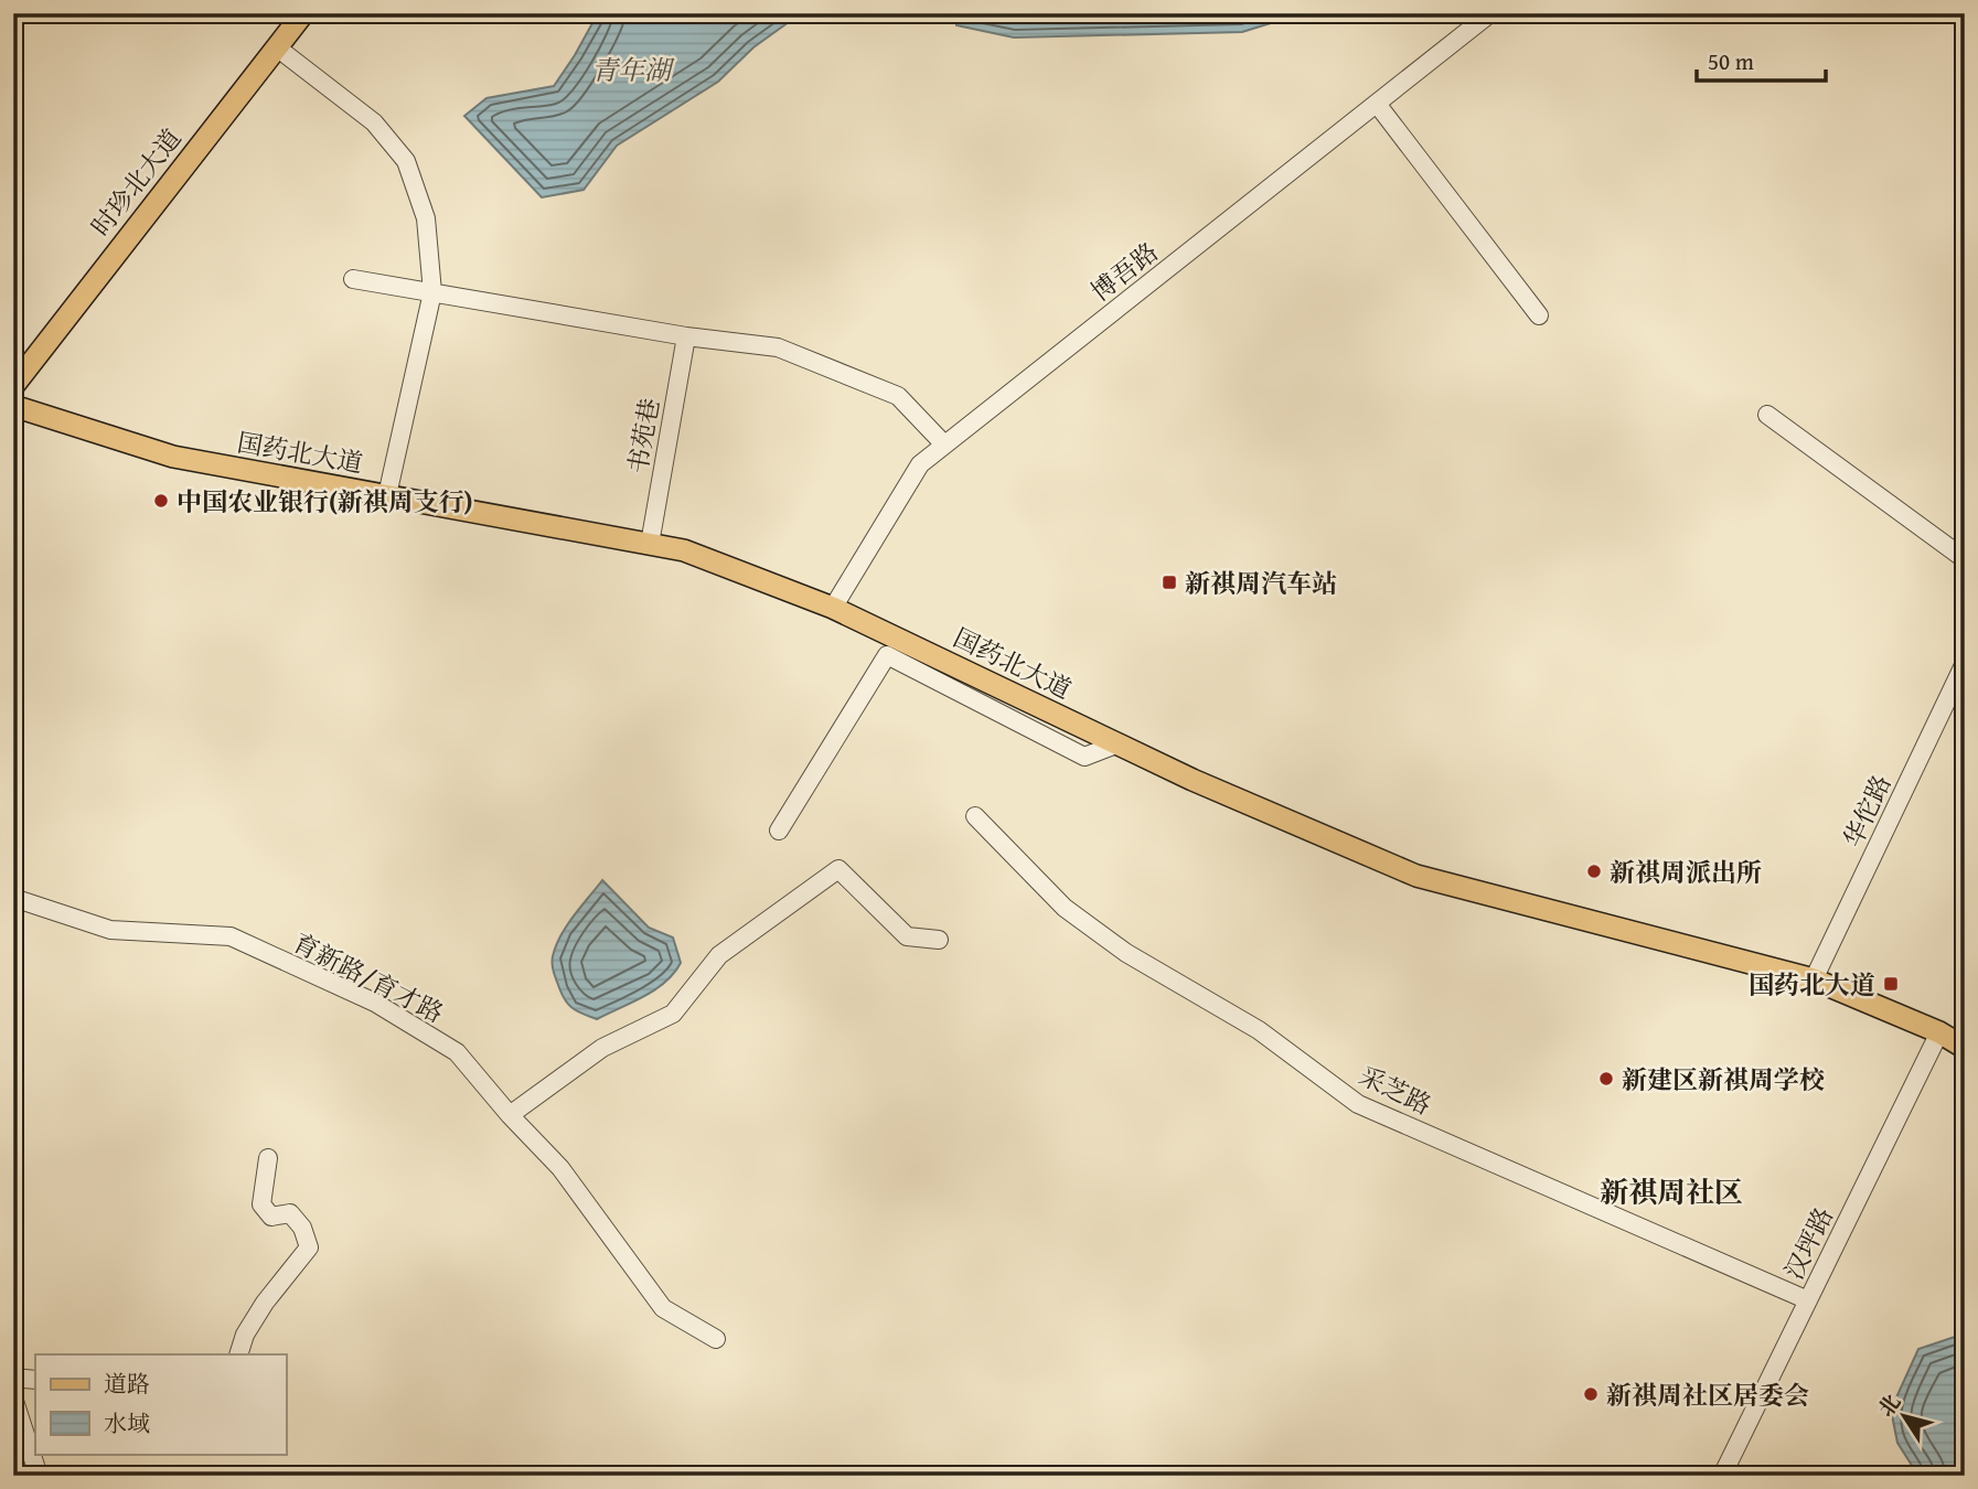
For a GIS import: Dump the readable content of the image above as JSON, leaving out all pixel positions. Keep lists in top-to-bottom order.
{
  "streets": {
    "main road": ["时珍北大道", "国药北大道"],
    "street": [
      "博吾路",
      "书苑巷",
      "华佗路",
      "育新路/育才路",
      "采芝路",
      "汉坪路"
    ]
  },
  "crossings": [
    ["博吾路", "国药北大道"],
    ["书苑巷", "国药北大道"],
    ["国药北大道", "华佗路"],
    ["国药北大道", "汉坪路"],
    ["采芝路", "汉坪路"]
  ],
  "districts": ["新祺周社区"],
  "water": ["青年湖"],
  "places": {
    "other": [
      "中国农业银行(新祺周支行)",
      "新祺周派出所",
      "新建区新祺周学校",
      "新祺周社区居委会"
    ],
    "transit": ["新祺周汽车站", "国药北大道"]
  },
  "legend": ["道路", "水域"],
  "scale_bar": "50 m",
  "north": "top left"
}
